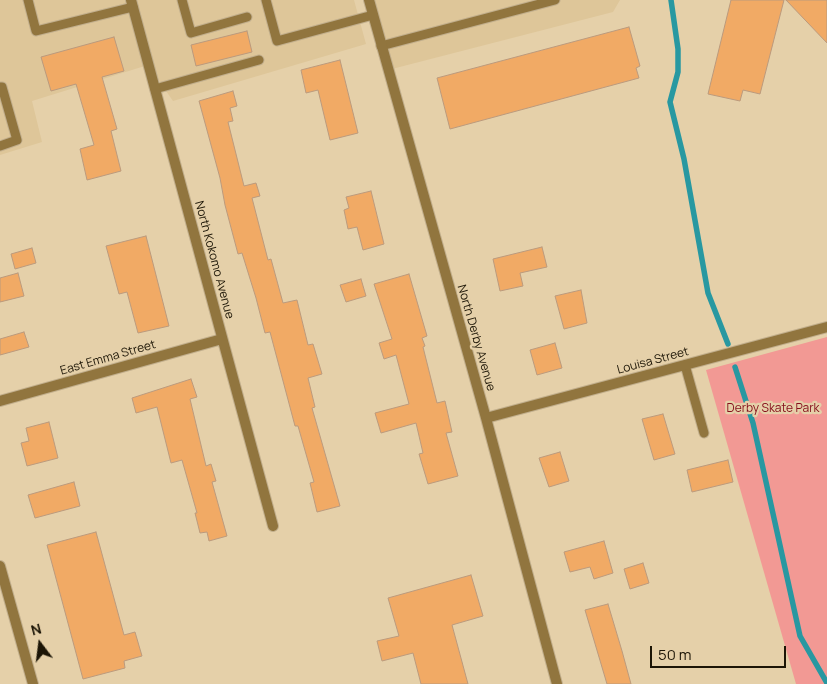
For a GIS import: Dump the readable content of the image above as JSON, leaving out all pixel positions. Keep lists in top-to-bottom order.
{
  "streets": {
    "street": [
      "North Kokomo Avenue",
      "North Derby Avenue",
      "East Emma Street",
      "Louisa Street"
    ]
  },
  "crossings": [
    ["North Kokomo Avenue", "East Emma Street"],
    ["North Derby Avenue", "Louisa Street"]
  ],
  "parks": ["Derby Skate Park"],
  "scale_bar": "50 m",
  "north": "top"
}
